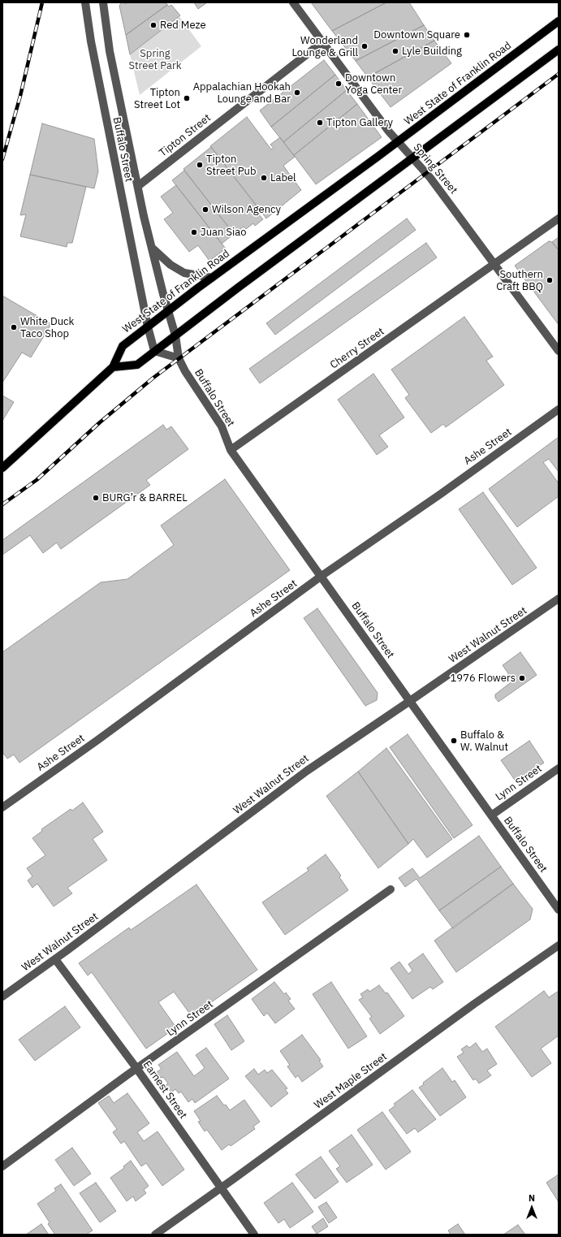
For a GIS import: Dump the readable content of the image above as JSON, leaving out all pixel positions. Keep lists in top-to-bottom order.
{
  "streets": {
    "main road": ["West State of Franklin Road"],
    "street": [
      "Tipton Street",
      "Buffalo Street",
      "Spring Street",
      "Cherry Street",
      "Ashe Street",
      "West Walnut Street",
      "Lynn Street",
      "West Maple Street",
      "Earnest Street"
    ]
  },
  "crossings": [
    ["West State of Franklin Road", "Buffalo Street"],
    ["West State of Franklin Road", "Spring Street"],
    ["Tipton Street", "Buffalo Street"],
    ["Tipton Street", "Spring Street"],
    ["Buffalo Street", "Cherry Street"],
    ["Buffalo Street", "Ashe Street"],
    ["Buffalo Street", "West Walnut Street"],
    ["Buffalo Street", "Lynn Street"],
    ["Spring Street", "Cherry Street"],
    ["West Walnut Street", "Earnest Street"],
    ["Lynn Street", "Earnest Street"],
    ["West Maple Street", "Earnest Street"]
  ],
  "parks": ["Spring Street Park"],
  "places": [
    "Red Meze",
    "Downtown Square",
    "Wonderland Lounge & Grill",
    "Lyle Building",
    "Downtown Yoga Center",
    "Appalachian Hookah Lounge and Bar",
    "Tipton Street Lot",
    "Tipton Gallery",
    "Tipton Street Pub",
    "Label",
    "Wilson Agency",
    "Juan Siao",
    "Southern Craft BBQ",
    "White Duck Taco Shop",
    "BURG’r & BARREL",
    "1976 Flowers",
    "Buffalo & W. Walnut"
  ],
  "north": "top"
}
